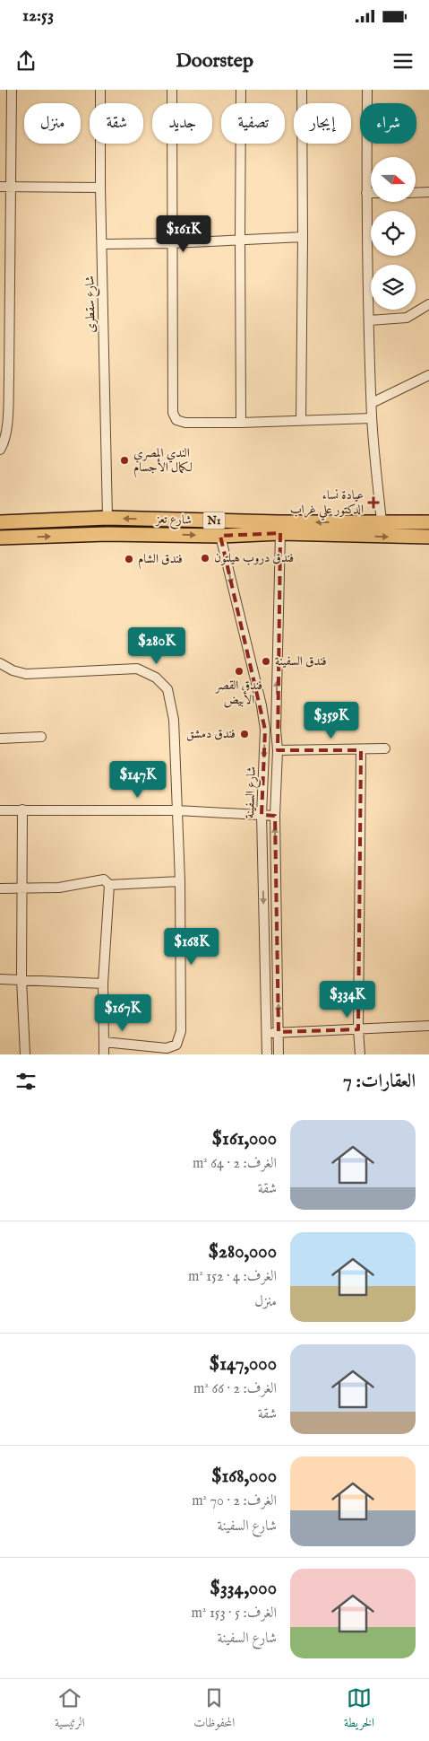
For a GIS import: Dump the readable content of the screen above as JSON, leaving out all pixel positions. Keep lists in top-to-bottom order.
{
  "streets": {
    "highway": ["شارع تعز", "N1"],
    "street": ["شارع سقطرى", "شارع السفينة"]
  },
  "crossings": [
    ["شارع سقطرى", "شارع تعز"],
    ["شارع تعز", "شارع السفينة"]
  ],
  "places": {
    "other": [
      "الندي المصري لكمال الأجسام",
      "فندق دروب هيلتون",
      "فندق الشام",
      "فندق السفينة",
      "فندق القصر الأبيض",
      "فندق دمشق"
    ],
    "health": ["عيادة نساء الدكتور علي غراب"]
  },
  "north": "right",
  "page": {
    "status": "12:53",
    "header": "Doorstep",
    "chip": [
      "شراء",
      "إيجار",
      "تصفية",
      "جديد",
      "شقة",
      "منزل"
    ],
    "price": [
      "$161K",
      "$280K",
      "$359K",
      "$147K",
      "$168K",
      "$334K",
      "$167K"
    ],
    "heading": "العقارات: 7",
    "list": [
      {
        "name": "$161,000",
        "note": "الغرف: 2 · 64 m² · شقة"
      },
      {
        "name": "$280,000",
        "note": "الغرف: 4 · 152 m² · منزل"
      },
      {
        "name": "$147,000",
        "note": "الغرف: 2 · 66 m² · شقة"
      },
      {
        "name": "$168,000",
        "note": "الغرف: 2 · 70 m² · شارع السفينة"
      },
      {
        "name": "$334,000",
        "note": "الغرف: 5 · 153 m² · شارع السفينة"
      }
    ],
    "tabs": ["الخريطة", "المحفوظات", "الرئيسية"]
  }
}
